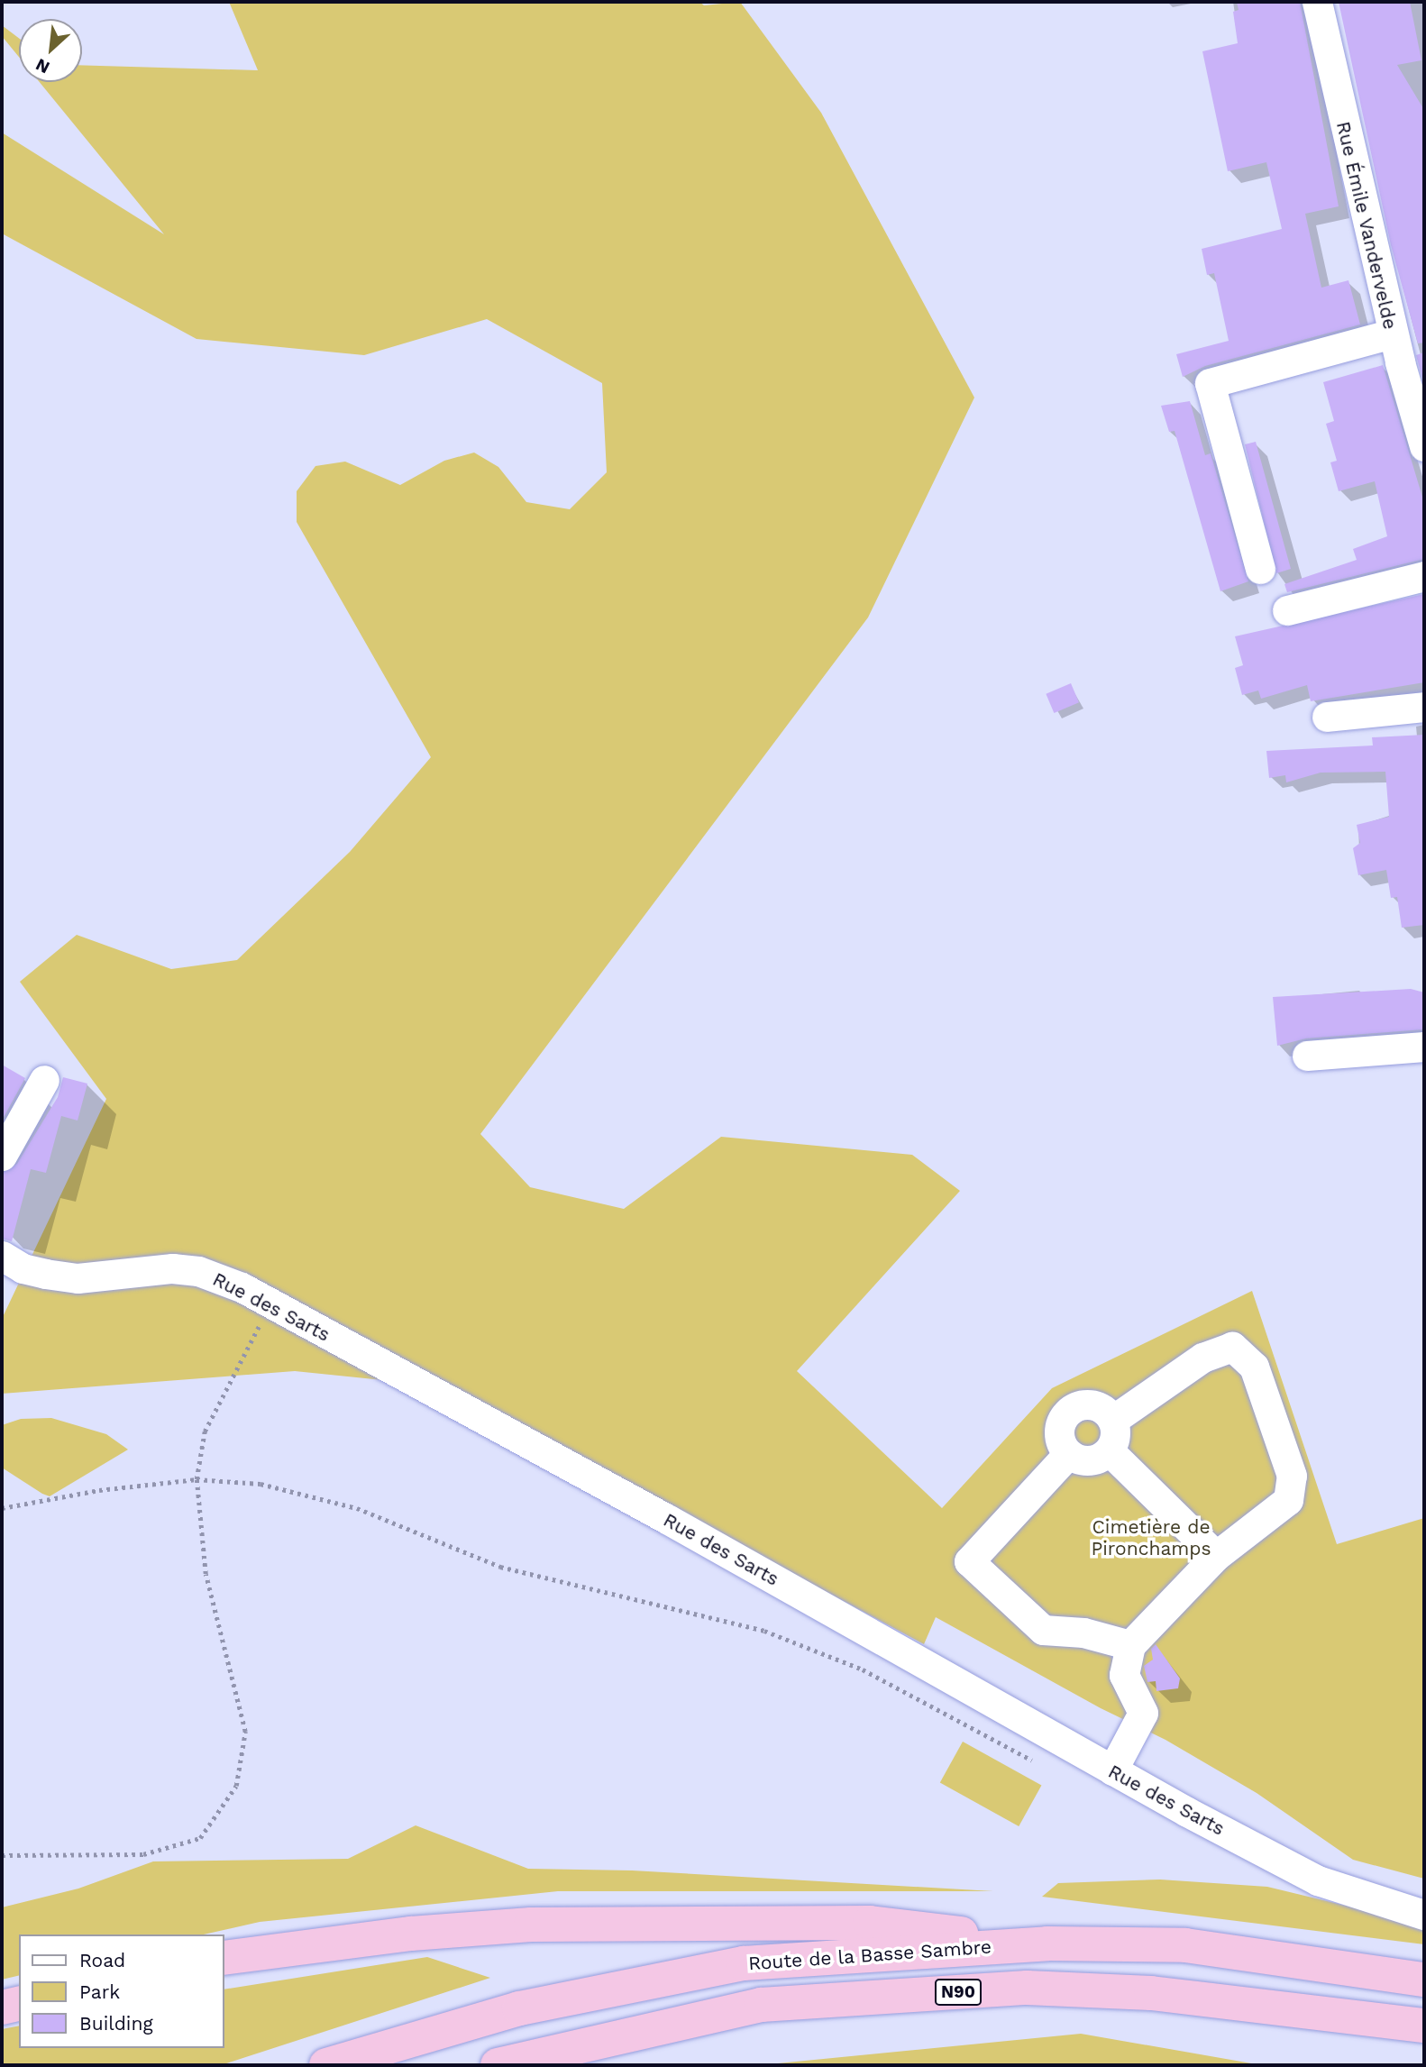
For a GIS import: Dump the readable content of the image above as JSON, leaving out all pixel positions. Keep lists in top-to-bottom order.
{
  "streets": {
    "highway": ["Route de la Basse Sambre", "N90"],
    "street": ["Rue Émile Vandervelde", "Rue des Sarts"]
  },
  "parks": ["Cimetière de Pironchamps"],
  "legend": ["Road", "Park", "Building"],
  "north": "bottom left"
}
